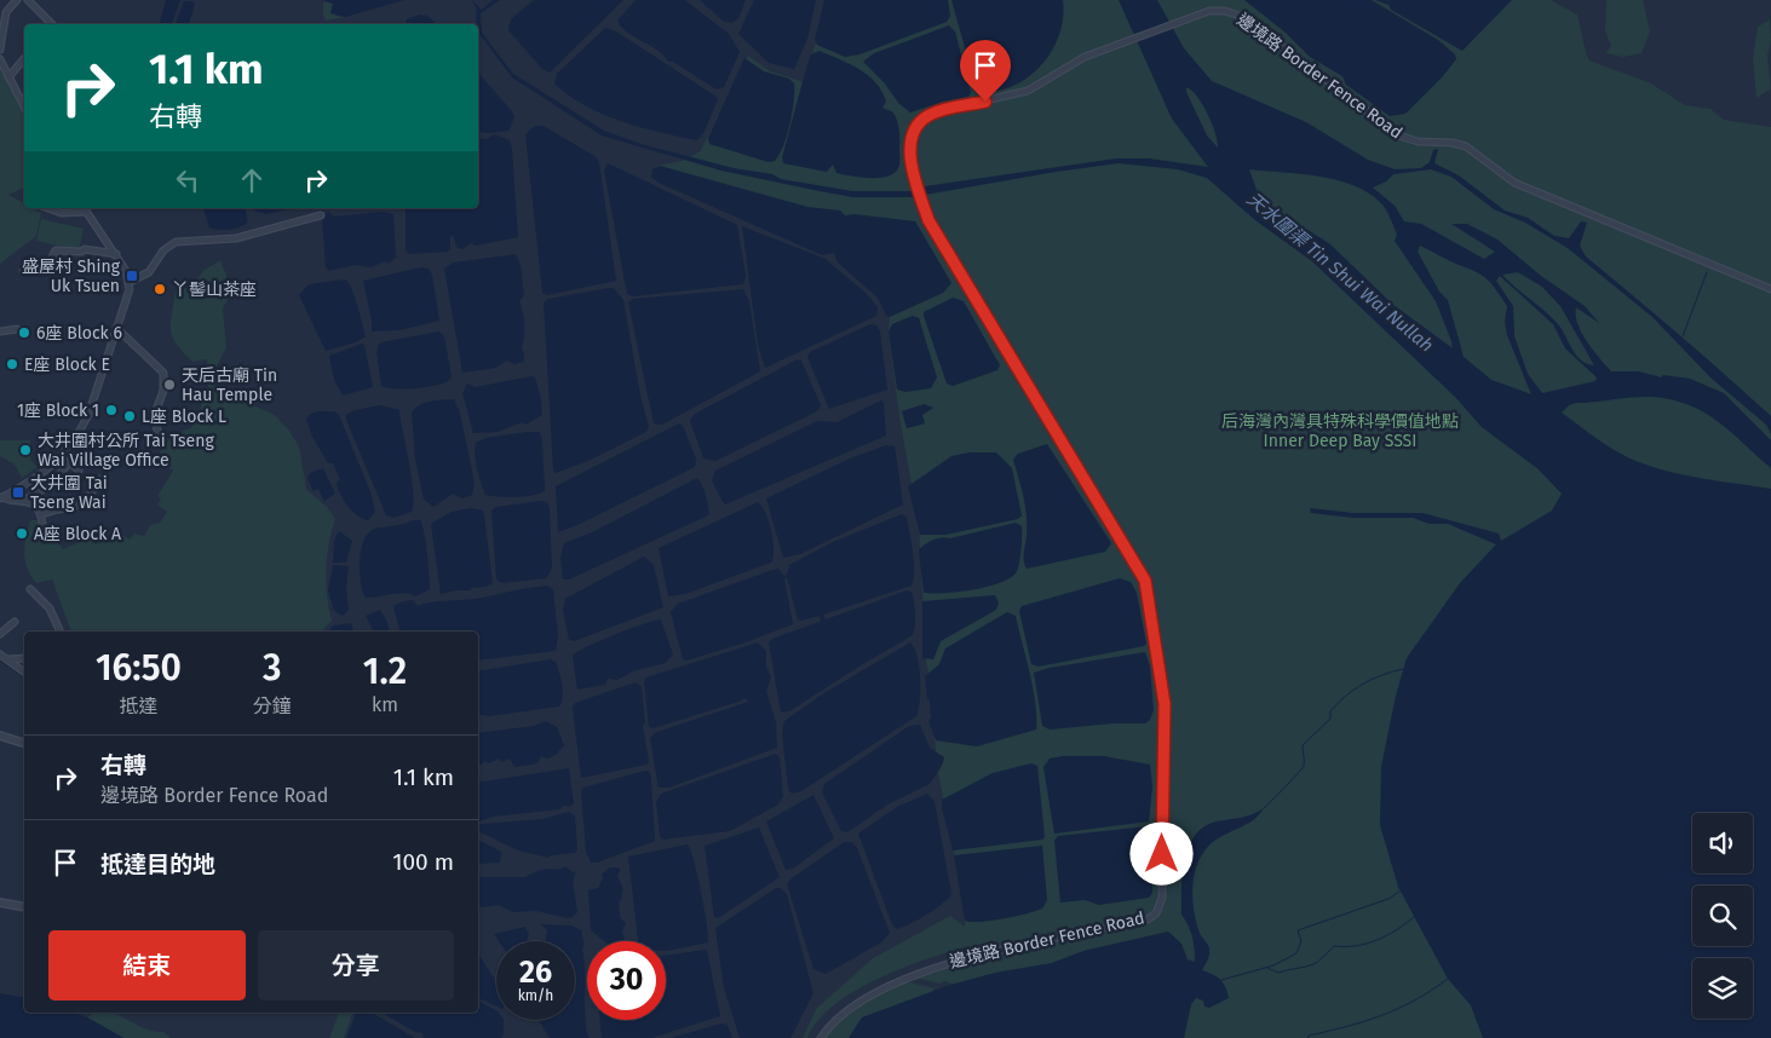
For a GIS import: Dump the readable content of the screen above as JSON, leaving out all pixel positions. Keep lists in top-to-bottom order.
{
  "streets": {
    "street": ["邊境路 Border Fence Road"]
  },
  "water": ["天水圍渠 Tin Shui Wai Nullah"],
  "parks": ["后海灣內灣具特殊科學價值地點 Inner Deep Bay SSSI"],
  "places": {
    "transit": ["盛屋村 Shing Uk Tsuen", "大井圍 Tai Tseng Wai"],
    "other": [
      "丫髻山茶座",
      "6座 Block 6",
      "E座 Block E",
      "天后古廟 Tin Hau Temple",
      "1座 Block 1",
      "L座 Block L",
      "大井圍村公所 Tai Tseng Wai Village Office",
      "A座 Block A"
    ]
  },
  "page": {
    "turn": ["1.1 km", "右轉"],
    "eta": [
      "16:50",
      "抵達",
      "3",
      "分鐘",
      "1.2",
      "km"
    ],
    "list": [
      {
        "name": "右轉",
        "note": "邊境路 Border Fence Road",
        "value": "1.1 km"
      },
      {
        "name": "抵達目的地",
        "value": "100 m"
      }
    ],
    "buttons": ["結束", "分享"],
    "speed": "26 km/h",
    "limit": "30"
  }
}
